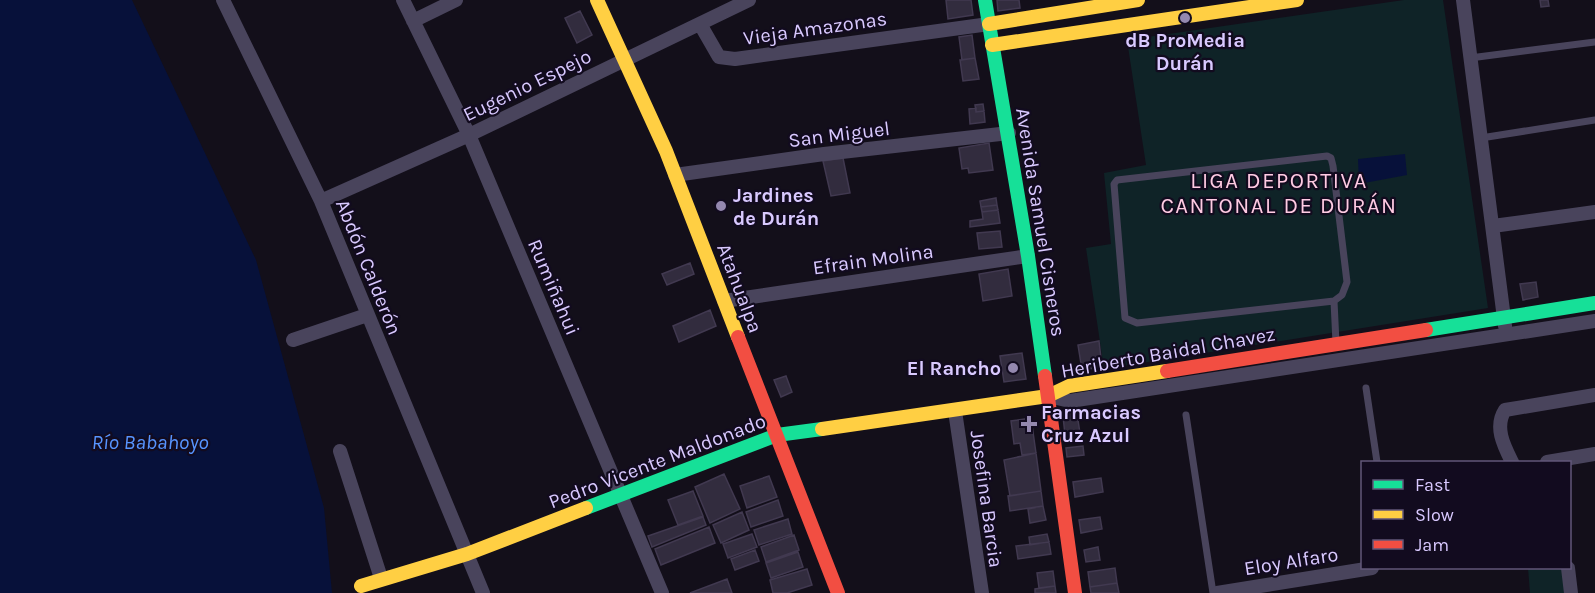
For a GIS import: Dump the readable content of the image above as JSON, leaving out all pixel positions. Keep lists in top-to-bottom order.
{
  "streets": {
    "street": [
      "Vieja Amazonas",
      "Eugenio Espejo",
      "San Miguel",
      "Avenida Samuel Cisneros",
      "Efrain Molina",
      "Abdón Calderón",
      "Rumiñahui",
      "Atahualpa",
      "Heriberto Baidal Chavez",
      "Pedro Vicente Maldonado",
      "Josefina Barcia",
      "Eloy Alfaro"
    ]
  },
  "crossings": [
    ["Vieja Amazonas", "Eugenio Espejo"],
    ["Vieja Amazonas", "Avenida Samuel Cisneros"],
    ["Eugenio Espejo", "Abdón Calderón"],
    ["Eugenio Espejo", "Rumiñahui"],
    ["Eugenio Espejo", "Atahualpa"],
    ["San Miguel", "Avenida Samuel Cisneros"],
    ["San Miguel", "Atahualpa"],
    ["Avenida Samuel Cisneros", "Efrain Molina"],
    ["Avenida Samuel Cisneros", "Heriberto Baidal Chavez"],
    ["Avenida Samuel Cisneros", "Pedro Vicente Maldonado"],
    ["Efrain Molina", "Atahualpa"],
    ["Abdón Calderón", "Pedro Vicente Maldonado"],
    ["Rumiñahui", "Pedro Vicente Maldonado"],
    ["Atahualpa", "Pedro Vicente Maldonado"],
    ["Heriberto Baidal Chavez", "Pedro Vicente Maldonado"],
    ["Pedro Vicente Maldonado", "Josefina Barcia"]
  ],
  "districts": ["LIGA DEPORTIVA CANTONAL DE DURÁN"],
  "water": ["Río Babahoyo"],
  "places": {
    "other": ["dB ProMedia Durán", "Jardines de Durán", "El Rancho"],
    "health": ["Farmacias Cruz Azul"]
  },
  "legend": ["Fast", "Slow", "Jam"]
}
